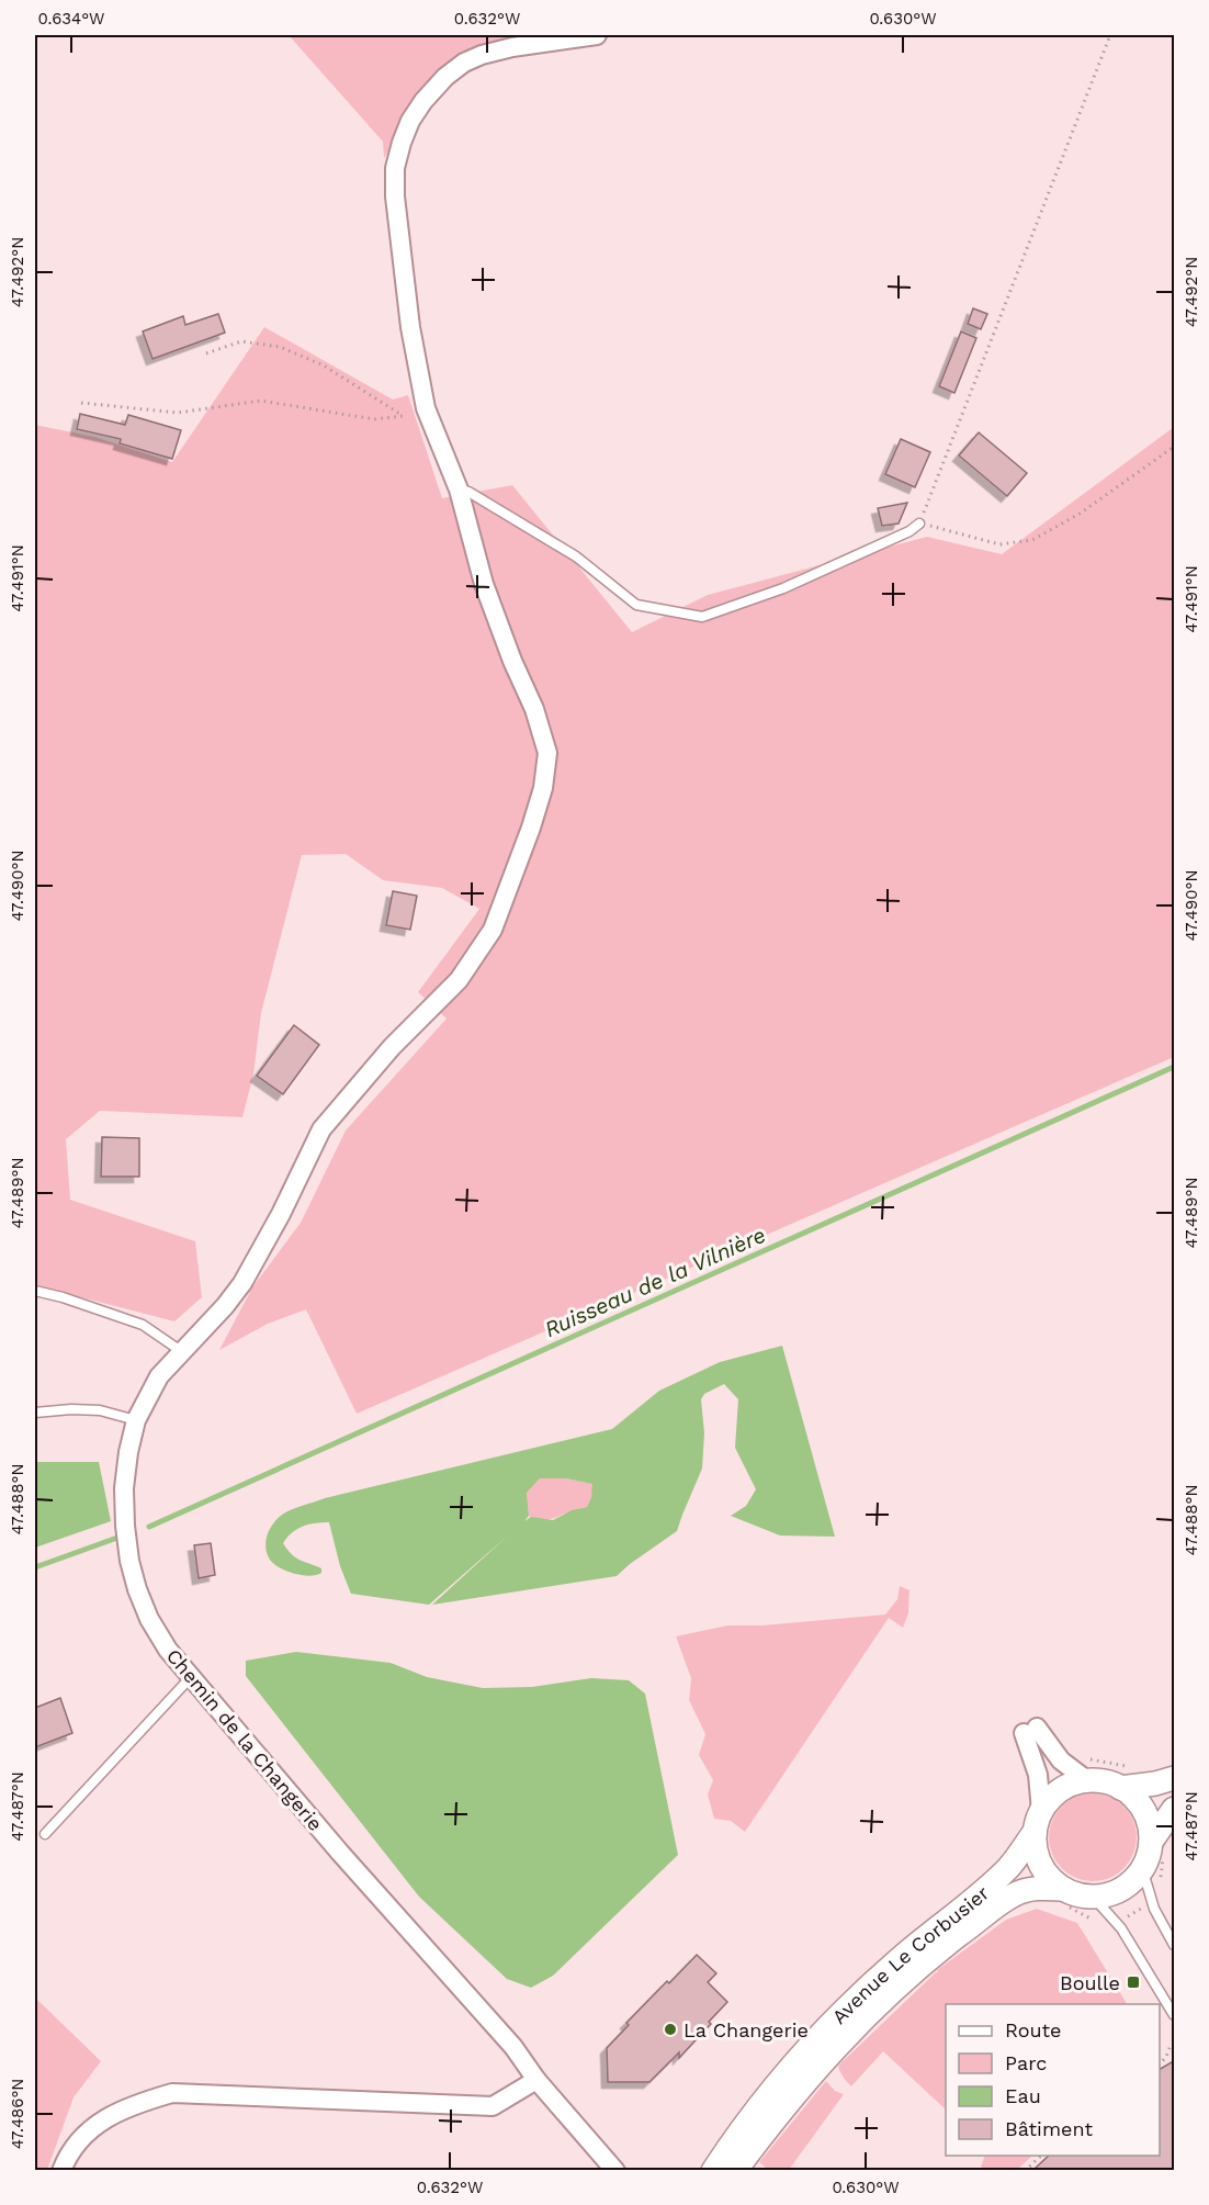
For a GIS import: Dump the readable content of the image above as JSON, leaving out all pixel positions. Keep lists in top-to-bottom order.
{
  "streets": {
    "street": ["Chemin de la Changerie", "Avenue Le Corbusier"]
  },
  "water": ["Ruisseau de la Vilnière"],
  "places": {
    "transit": ["Boulle"],
    "other": ["La Changerie"]
  },
  "legend": [
    "Route",
    "Parc",
    "Eau",
    "Bâtiment"
  ],
  "coordinates": [
    "0.634°W",
    "0.632°W",
    "0.630°W",
    "47.492°N",
    "47.491°N",
    "47.490°N",
    "47.489°N",
    "47.488°N",
    "47.487°N",
    "47.486°N"
  ]
}
